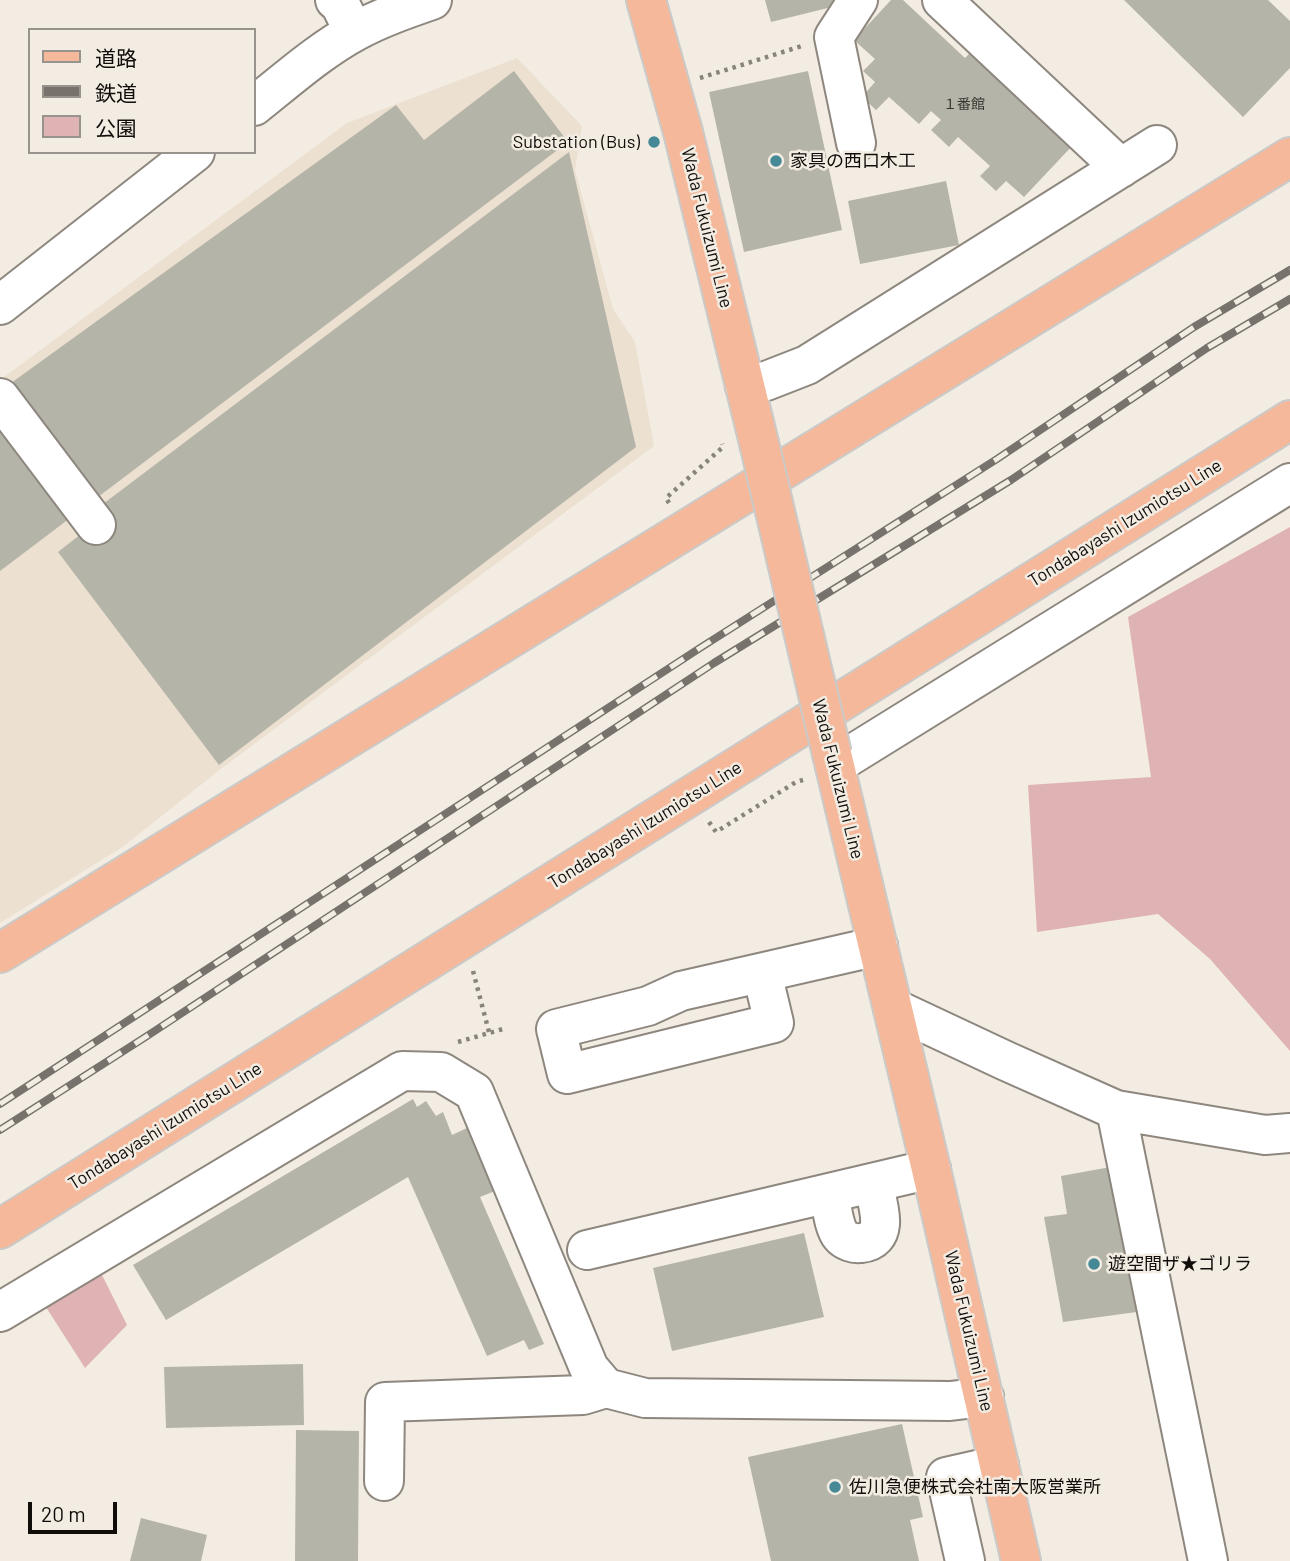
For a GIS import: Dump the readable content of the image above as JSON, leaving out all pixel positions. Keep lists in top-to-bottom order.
{
  "streets": {
    "main road": ["Wada Fukuizumi Line", "Tondabayashi Izumiotsu Line"]
  },
  "places": [
    "Substation (Bus)",
    "家具の西口木工",
    "遊空間ザ★ゴリラ",
    "佐川急便株式会社南大阪営業所"
  ],
  "house_numbers": ["１番館"],
  "legend": ["道路", "鉄道", "公園"],
  "scale_bar": "20 m"
}
